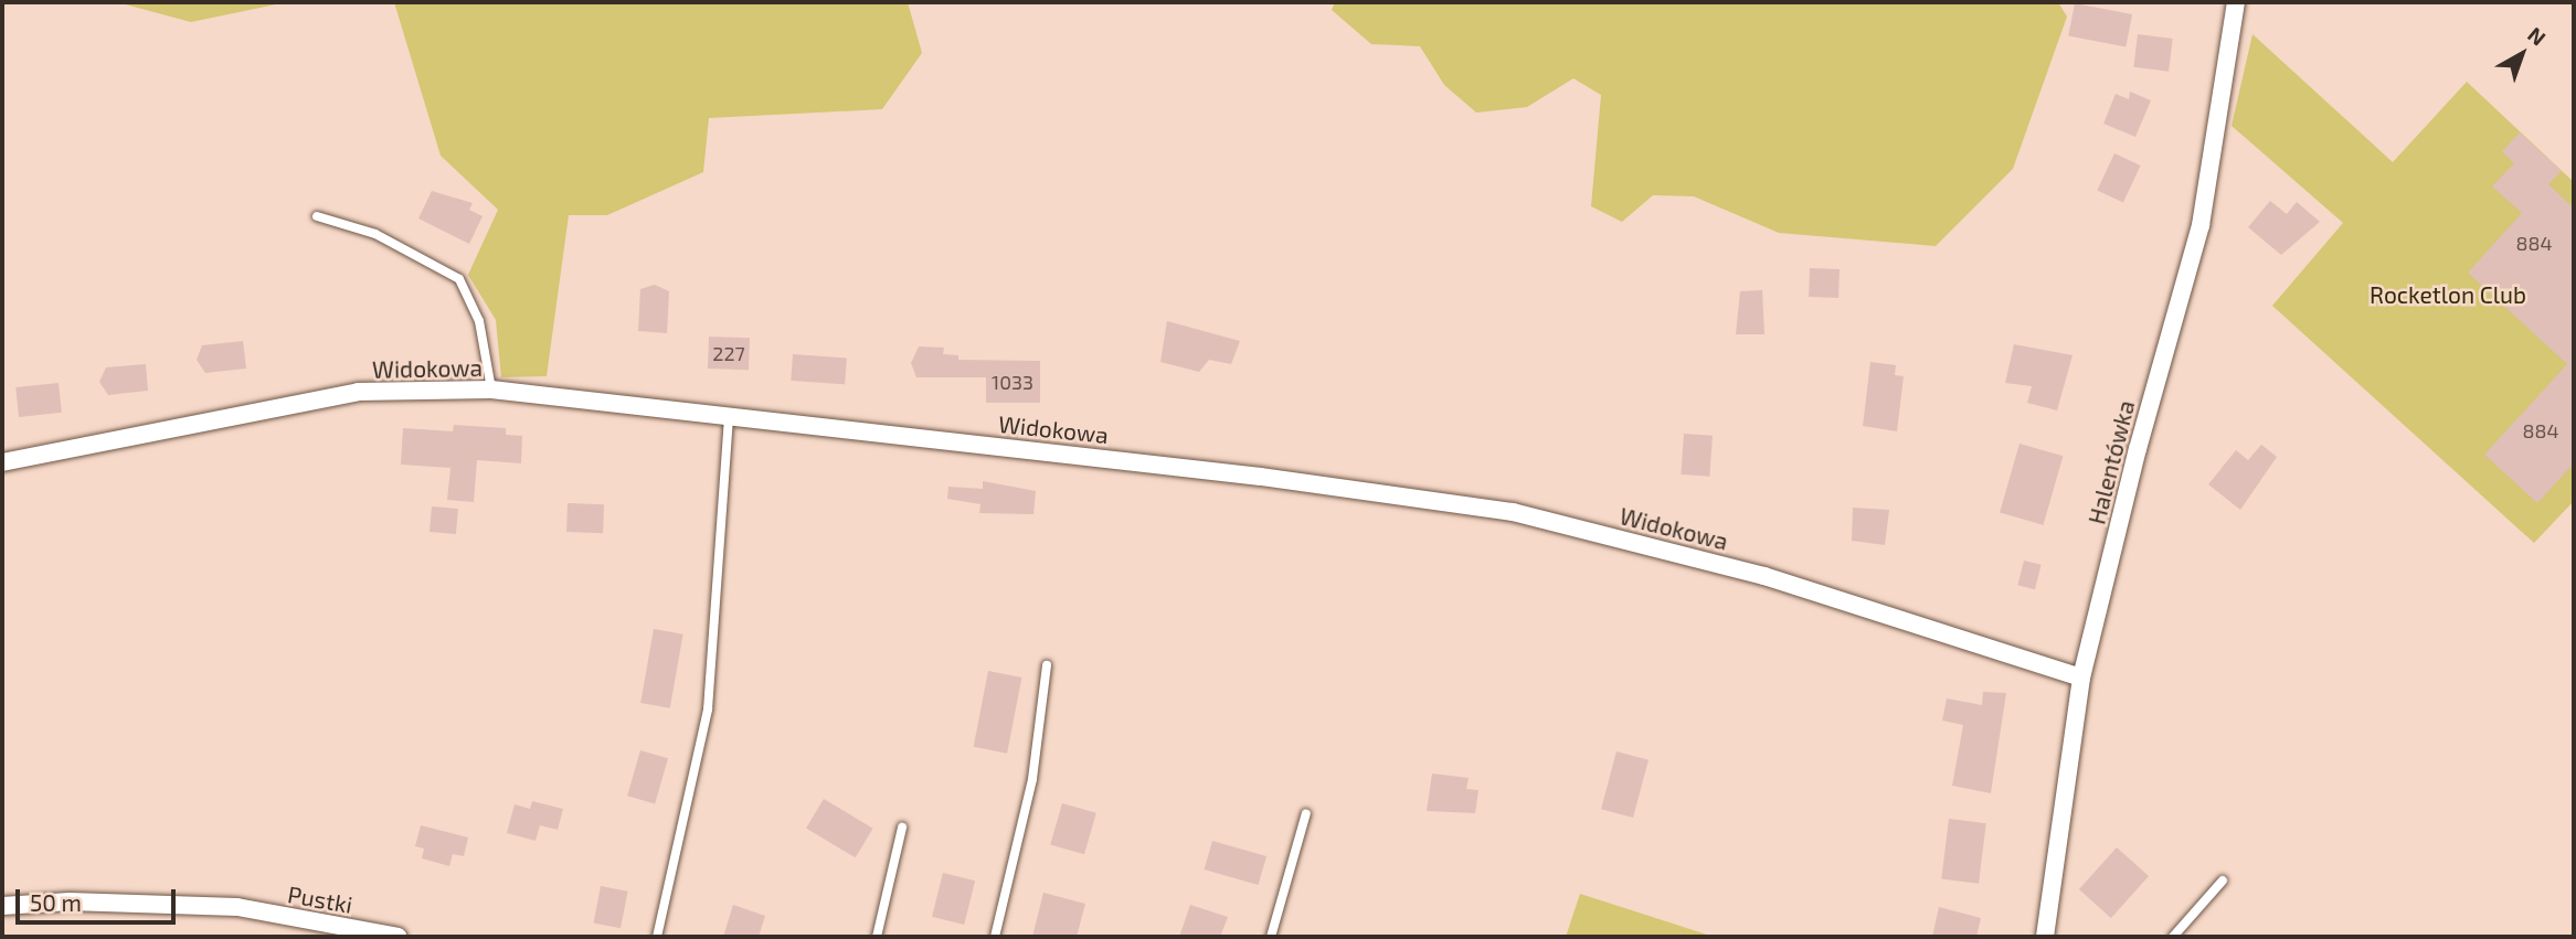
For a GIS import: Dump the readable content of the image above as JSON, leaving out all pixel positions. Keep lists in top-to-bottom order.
{
  "streets": {
    "street": ["Widokowa", "Halentówka", "Pustki"]
  },
  "crossings": [
    ["Widokowa", "Halentówka"]
  ],
  "parks": ["Rocketlon Club"],
  "house_numbers": [
    "884",
    "227",
    "1033",
    "884"
  ],
  "scale_bar": "50 m",
  "north": "top right"
}
